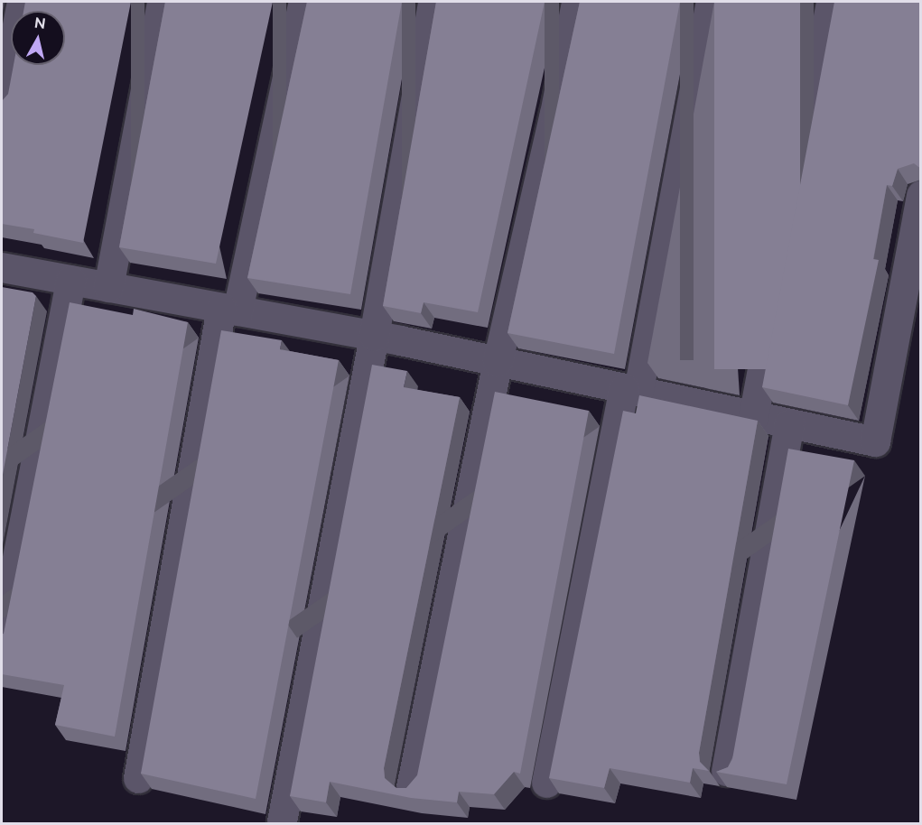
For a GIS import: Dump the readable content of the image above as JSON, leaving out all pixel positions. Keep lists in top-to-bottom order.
{
  "north": "top"
}
